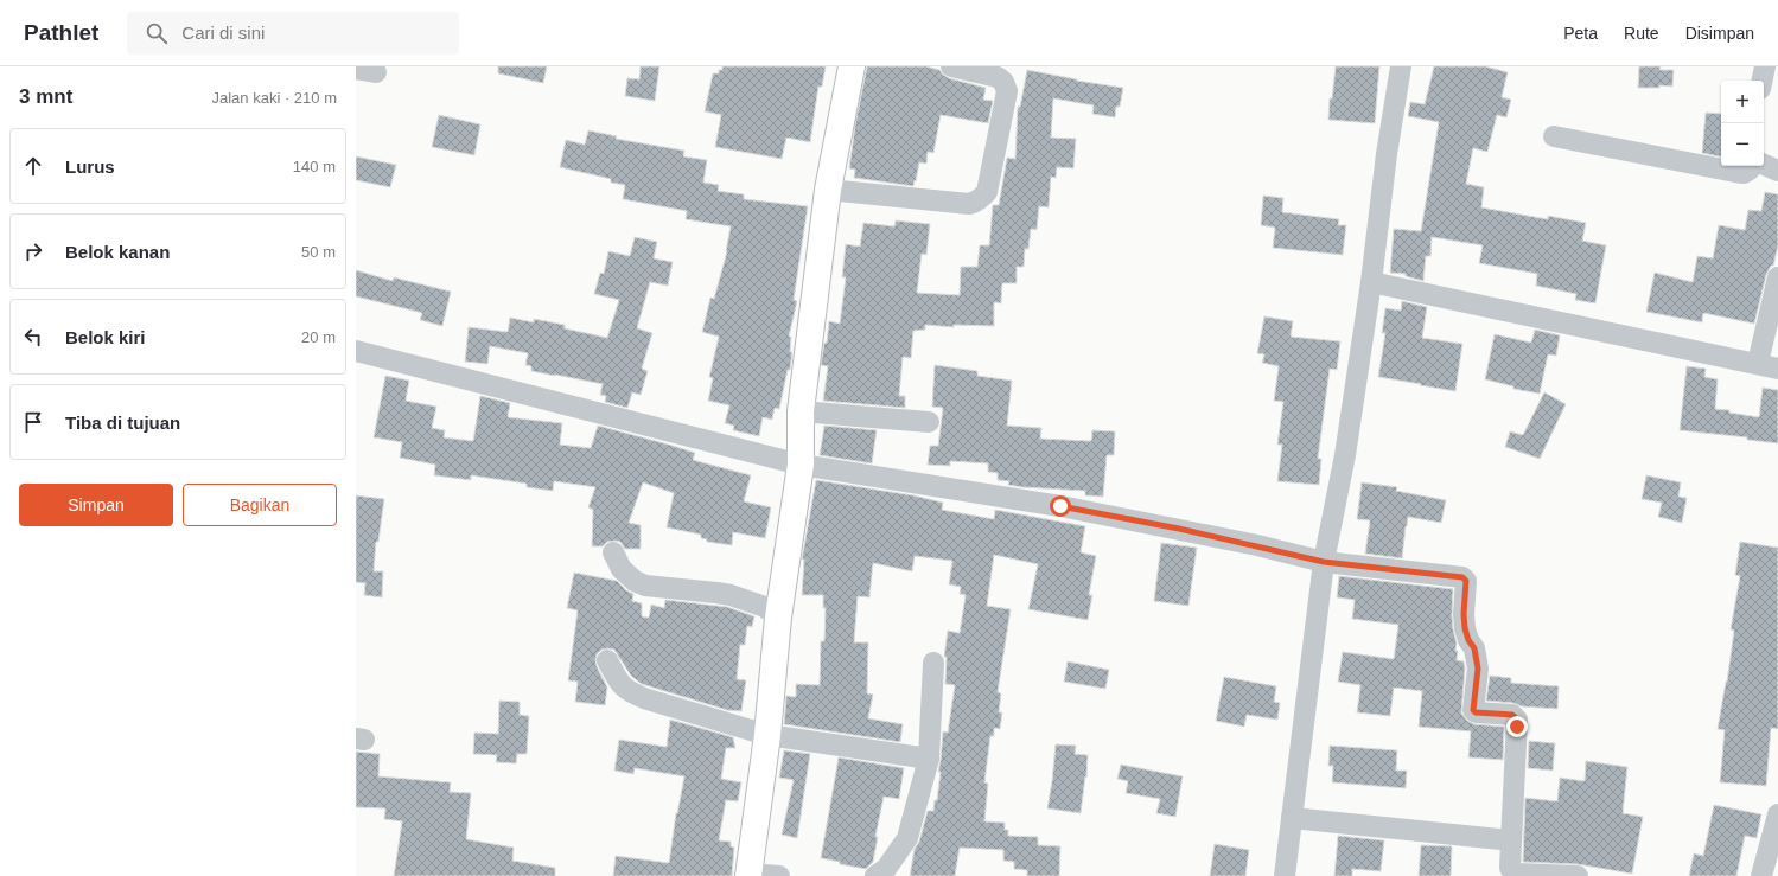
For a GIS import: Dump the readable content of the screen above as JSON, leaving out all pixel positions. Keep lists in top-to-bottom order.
{
  "page": {
    "header": "Pathlet",
    "search": "Cari di sini",
    "nav": ["Peta", "Rute", "Disimpan"],
    "heading": ["3 mnt", "Jalan kaki · 210 m"],
    "map_buttons": ["+", "−"],
    "list": [
      ["Lurus", "140 m"],
      ["Belok kanan", "50 m"],
      ["Belok kiri", "20 m"],
      "Tiba di tujuan"
    ],
    "buttons": ["Simpan", "Bagikan"]
  }
}
